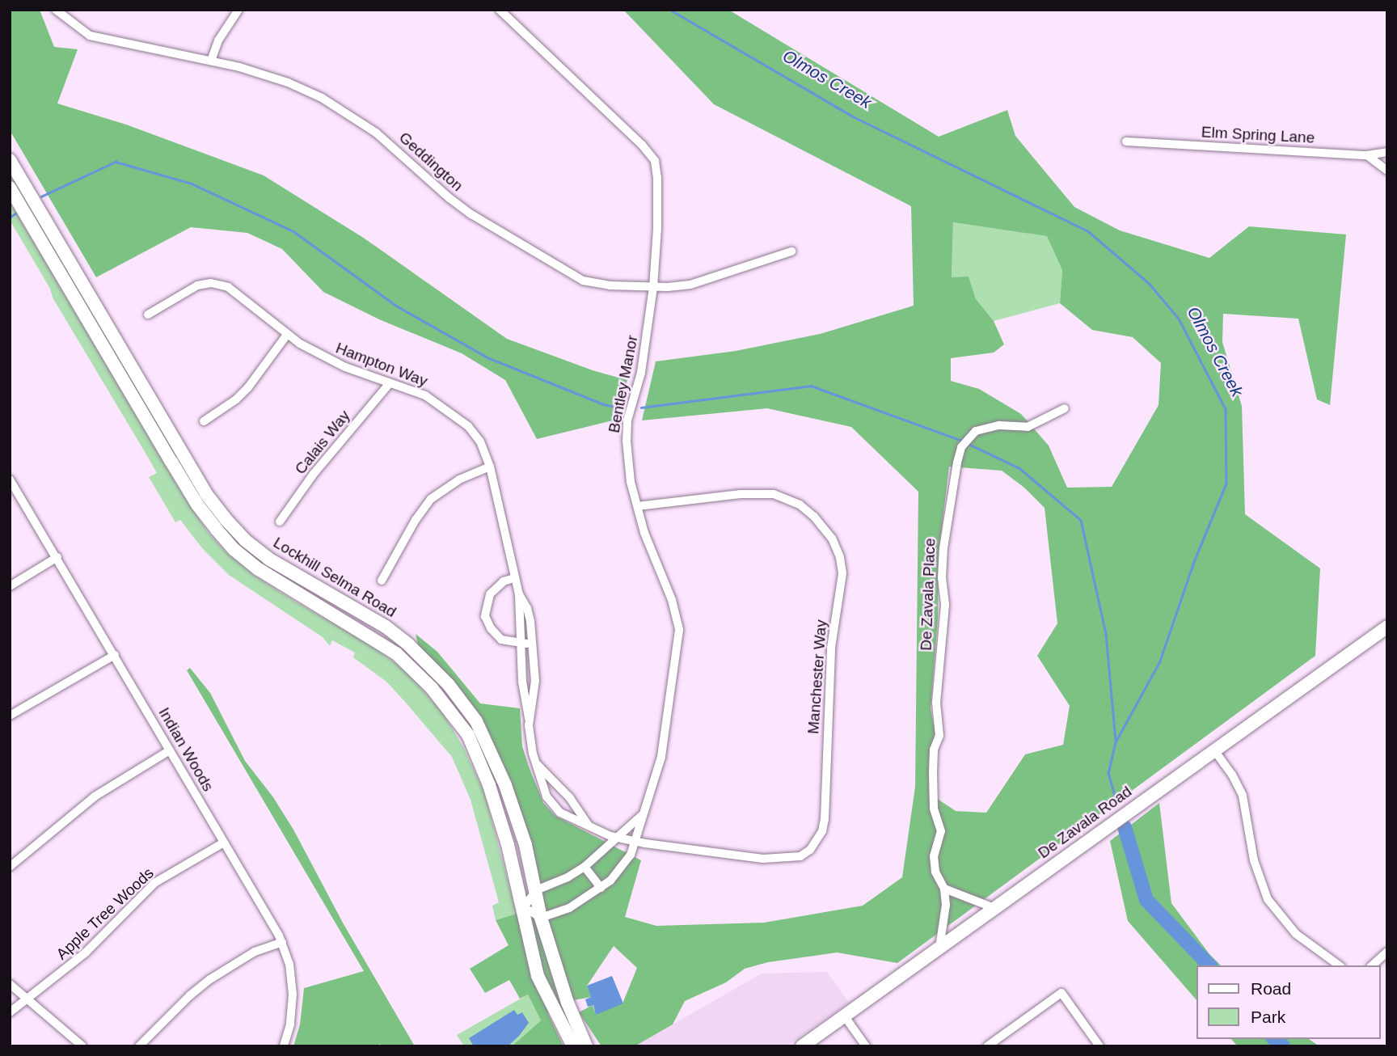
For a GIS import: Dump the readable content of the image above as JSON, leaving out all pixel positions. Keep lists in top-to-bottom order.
{
  "streets": {
    "main road": ["Lockhill Selma Road", "De Zavala Road"],
    "street": [
      "Elm Spring Lane",
      "Geddington",
      "Hampton Way",
      "Bentley Manor",
      "Calais Way",
      "De Zavala Place",
      "Manchester Way",
      "Indian Woods",
      "Apple Tree Woods"
    ]
  },
  "crossings": [
    ["Geddington", "Bentley Manor"],
    ["Hampton Way", "Bentley Manor"],
    ["Hampton Way", "Calais Way"],
    ["Hampton Way", "Manchester Way"],
    ["Bentley Manor", "Lockhill Selma Road"],
    ["Bentley Manor", "Manchester Way"],
    ["De Zavala Place", "De Zavala Road"],
    ["Indian Woods", "Apple Tree Woods"]
  ],
  "water": ["Olmos Creek"],
  "legend": ["Road", "Park"]
}
